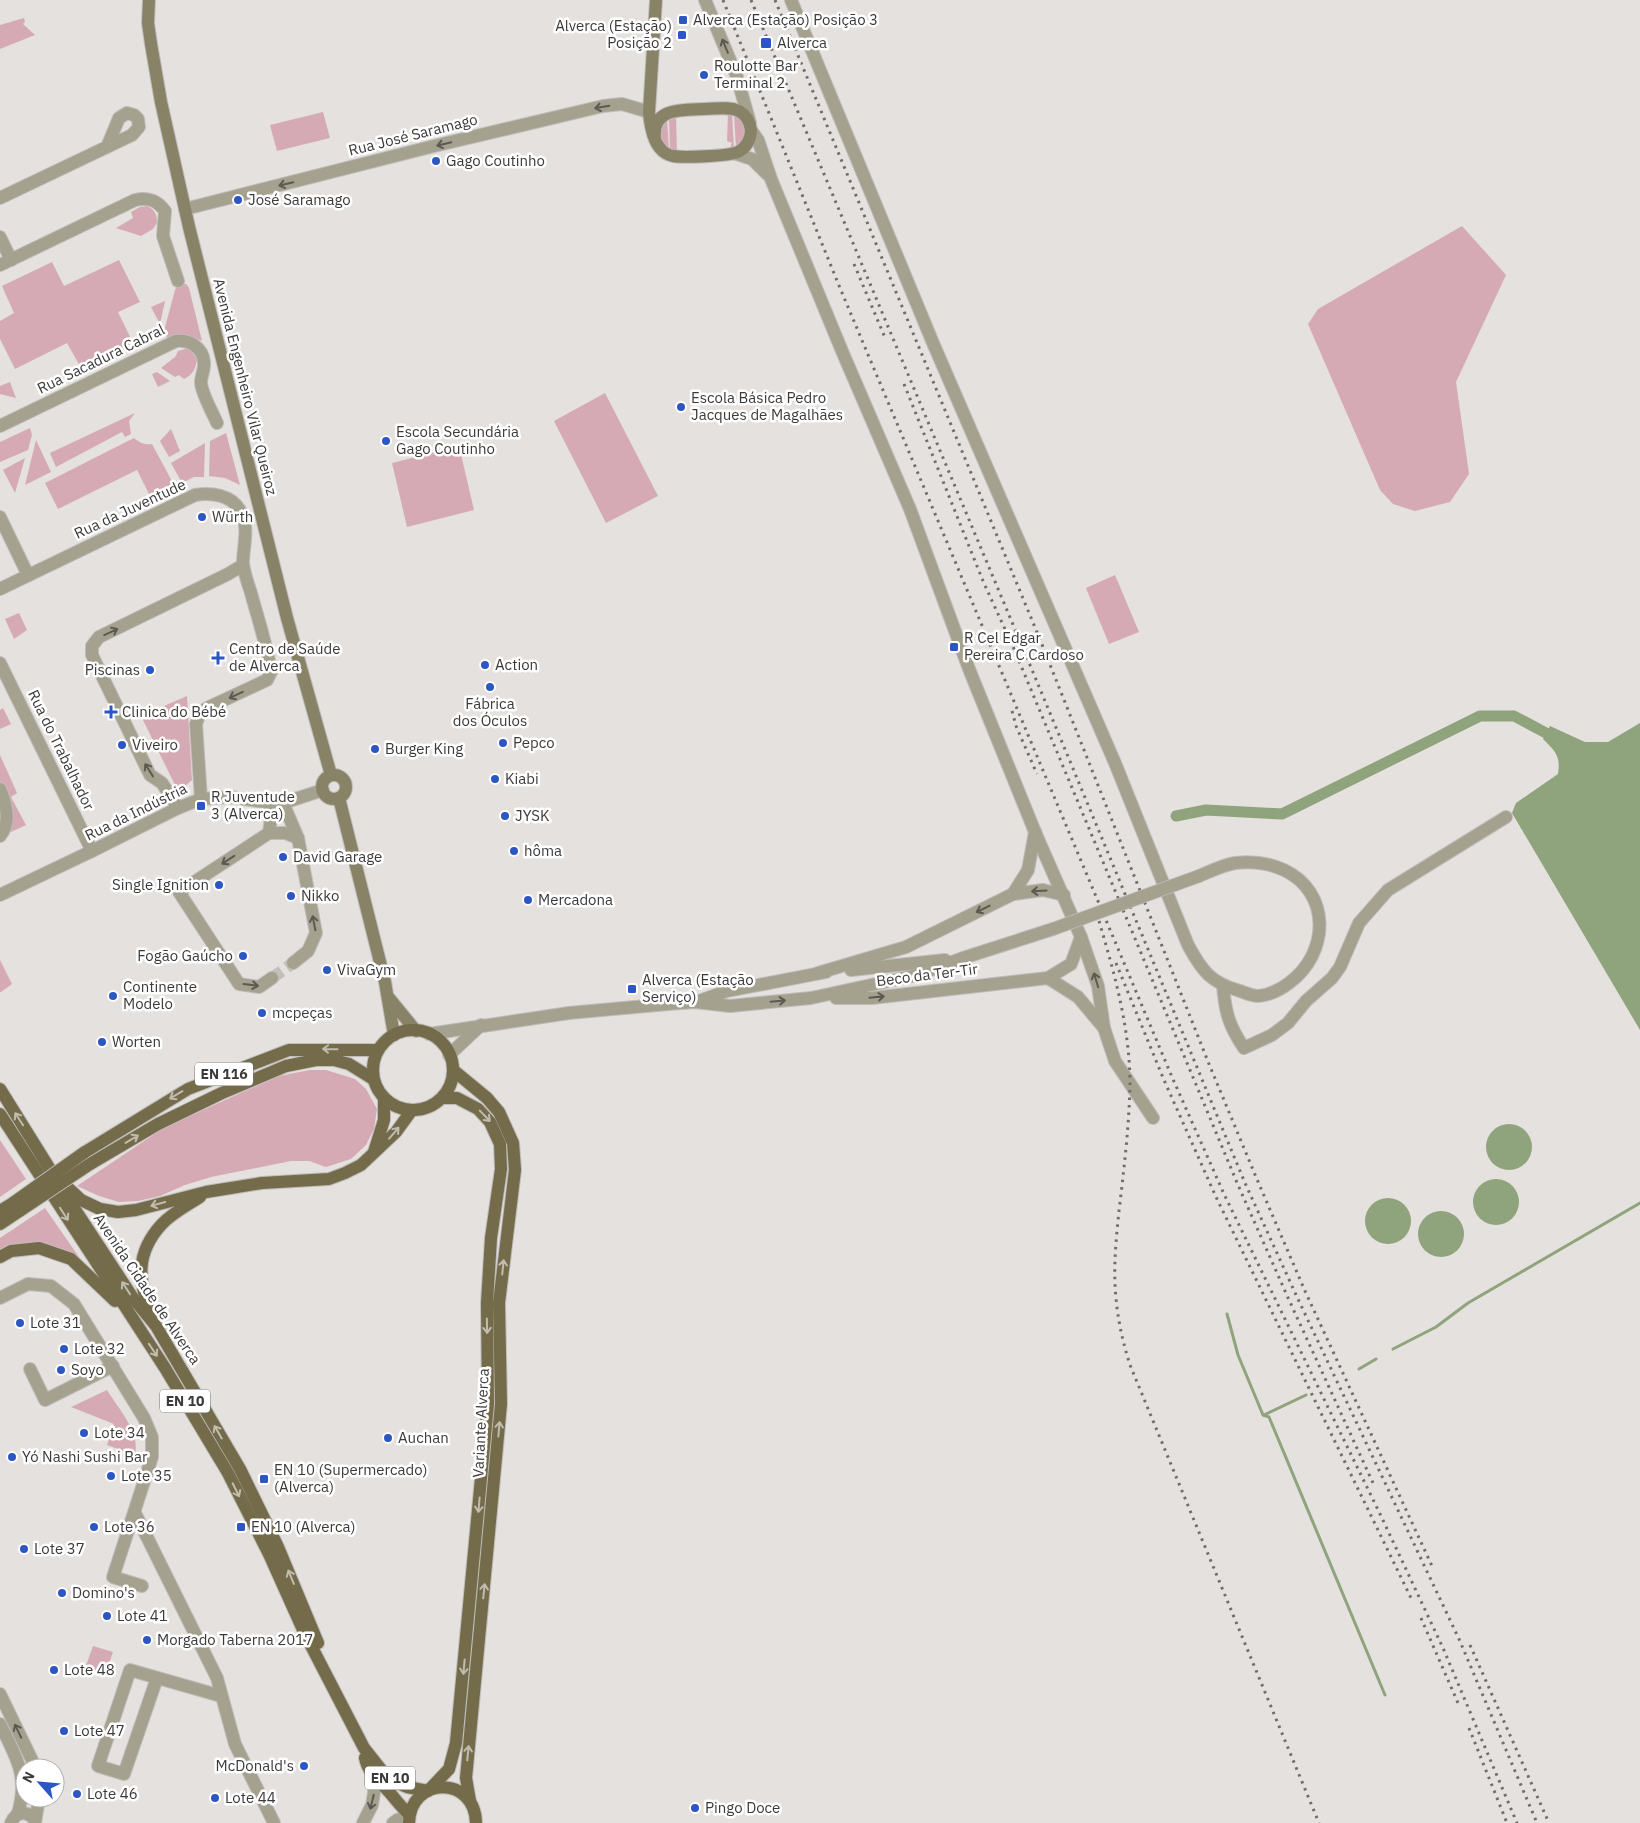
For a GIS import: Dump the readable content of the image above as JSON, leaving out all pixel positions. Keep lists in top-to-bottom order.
{
  "streets": {
    "main road": [
      "Avenida Engenheiro Vilar Queiroz",
      "EN 116",
      "Avenida Cidade de Alverca",
      "EN 10",
      "Variante Alverca"
    ],
    "street": [
      "Rua José Saramago",
      "Rua Sacadura Cabral",
      "Rua da Juventude",
      "Rua do Trabalhador",
      "Rua da Indústria",
      "Beco da Ter-Tir"
    ]
  },
  "crossings": [
    ["Rua José Saramago", "Avenida Engenheiro Vilar Queiroz"],
    ["Avenida Engenheiro Vilar Queiroz", "Rua da Indústria"],
    ["Avenida Engenheiro Vilar Queiroz", "EN 116"],
    ["Avenida Engenheiro Vilar Queiroz", "Variante Alverca"],
    ["Rua da Juventude", "Rua da Indústria"],
    ["Rua do Trabalhador", "Rua da Indústria"],
    ["EN 116", "Variante Alverca"],
    ["Avenida Cidade de Alverca", "EN 10"],
    ["Avenida Cidade de Alverca", "Variante Alverca"],
    ["EN 10", "Variante Alverca"]
  ],
  "one_way": ["Rua José Saramago", "Rua da Juventude"],
  "places": {
    "transit": [
      "Alverca (Estação) Posição 3",
      "Alverca (Estação) Posição 2",
      "Alverca",
      "R Cel Edgar Pereira C Cardoso",
      "R Juventude 3 (Alverca)",
      "Alverca (Estação Serviço)",
      "EN 10 (Supermercado) (Alverca)",
      "EN 10 (Alverca)"
    ],
    "other": [
      "Roulotte Bar Terminal 2",
      "Gago Coutinho",
      "José Saramago",
      "Escola Básica Pedro Jacques de Magalhães",
      "Escola Secundária Gago Coutinho",
      "Würth",
      "Action",
      "Piscinas",
      "Fábrica dos Óculos",
      "Pepco",
      "Viveiro",
      "Burger King",
      "Kiabi",
      "JYSK",
      "hôma",
      "David Garage",
      "Single Ignition",
      "Nikko",
      "Mercadona",
      "Fogão Gaúcho",
      "VivaGym",
      "Continente Modelo",
      "mcpeças",
      "Worten",
      "Lote 31",
      "Lote 32",
      "Soyo",
      "Lote 34",
      "Auchan",
      "Yó Nashi Sushi Bar",
      "Lote 35",
      "Lote 36",
      "Lote 37",
      "Domino's",
      "Lote 41",
      "Morgado Taberna 2017",
      "Lote 48",
      "Lote 47",
      "McDonald's",
      "Lote 46",
      "Lote 44",
      "Pingo Doce"
    ],
    "health": ["Centro de Saúde de Alverca", "Clinica do Bébé"]
  },
  "north": "top left"
}
